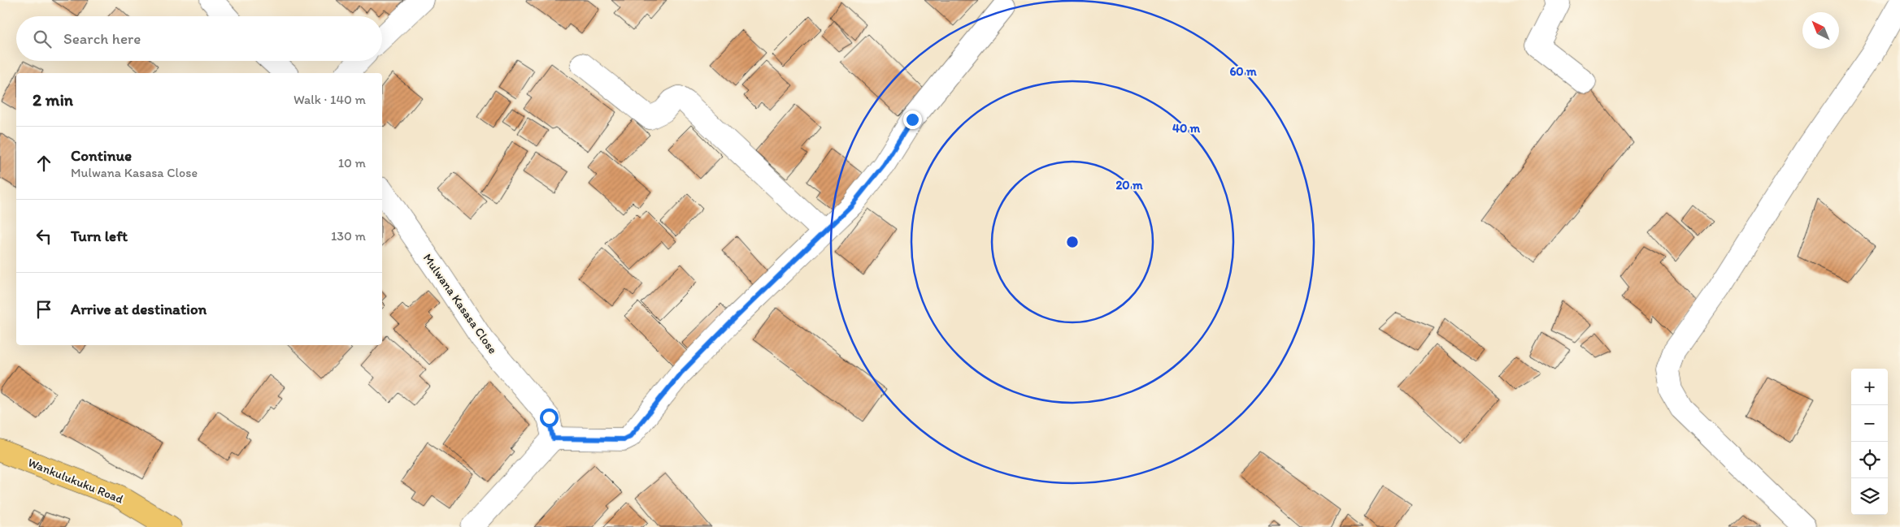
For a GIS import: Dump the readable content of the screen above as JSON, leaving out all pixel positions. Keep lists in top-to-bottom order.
{
  "streets": {
    "main road": ["Wankulukuku Road"],
    "street": ["Mulwana Kasasa Close"]
  },
  "north": "top left",
  "page": {
    "search": "Search here",
    "heading": ["2 min", "Walk · 140 m"],
    "list": [
      ["Continue", "Mulwana Kasasa Close", "10 m"],
      ["Turn left", "130 m"],
      "Arrive at destination"
    ],
    "map_buttons": ["+", "−"]
  },
  "rings": ["60 m", "40 m", "20 m"]
}
